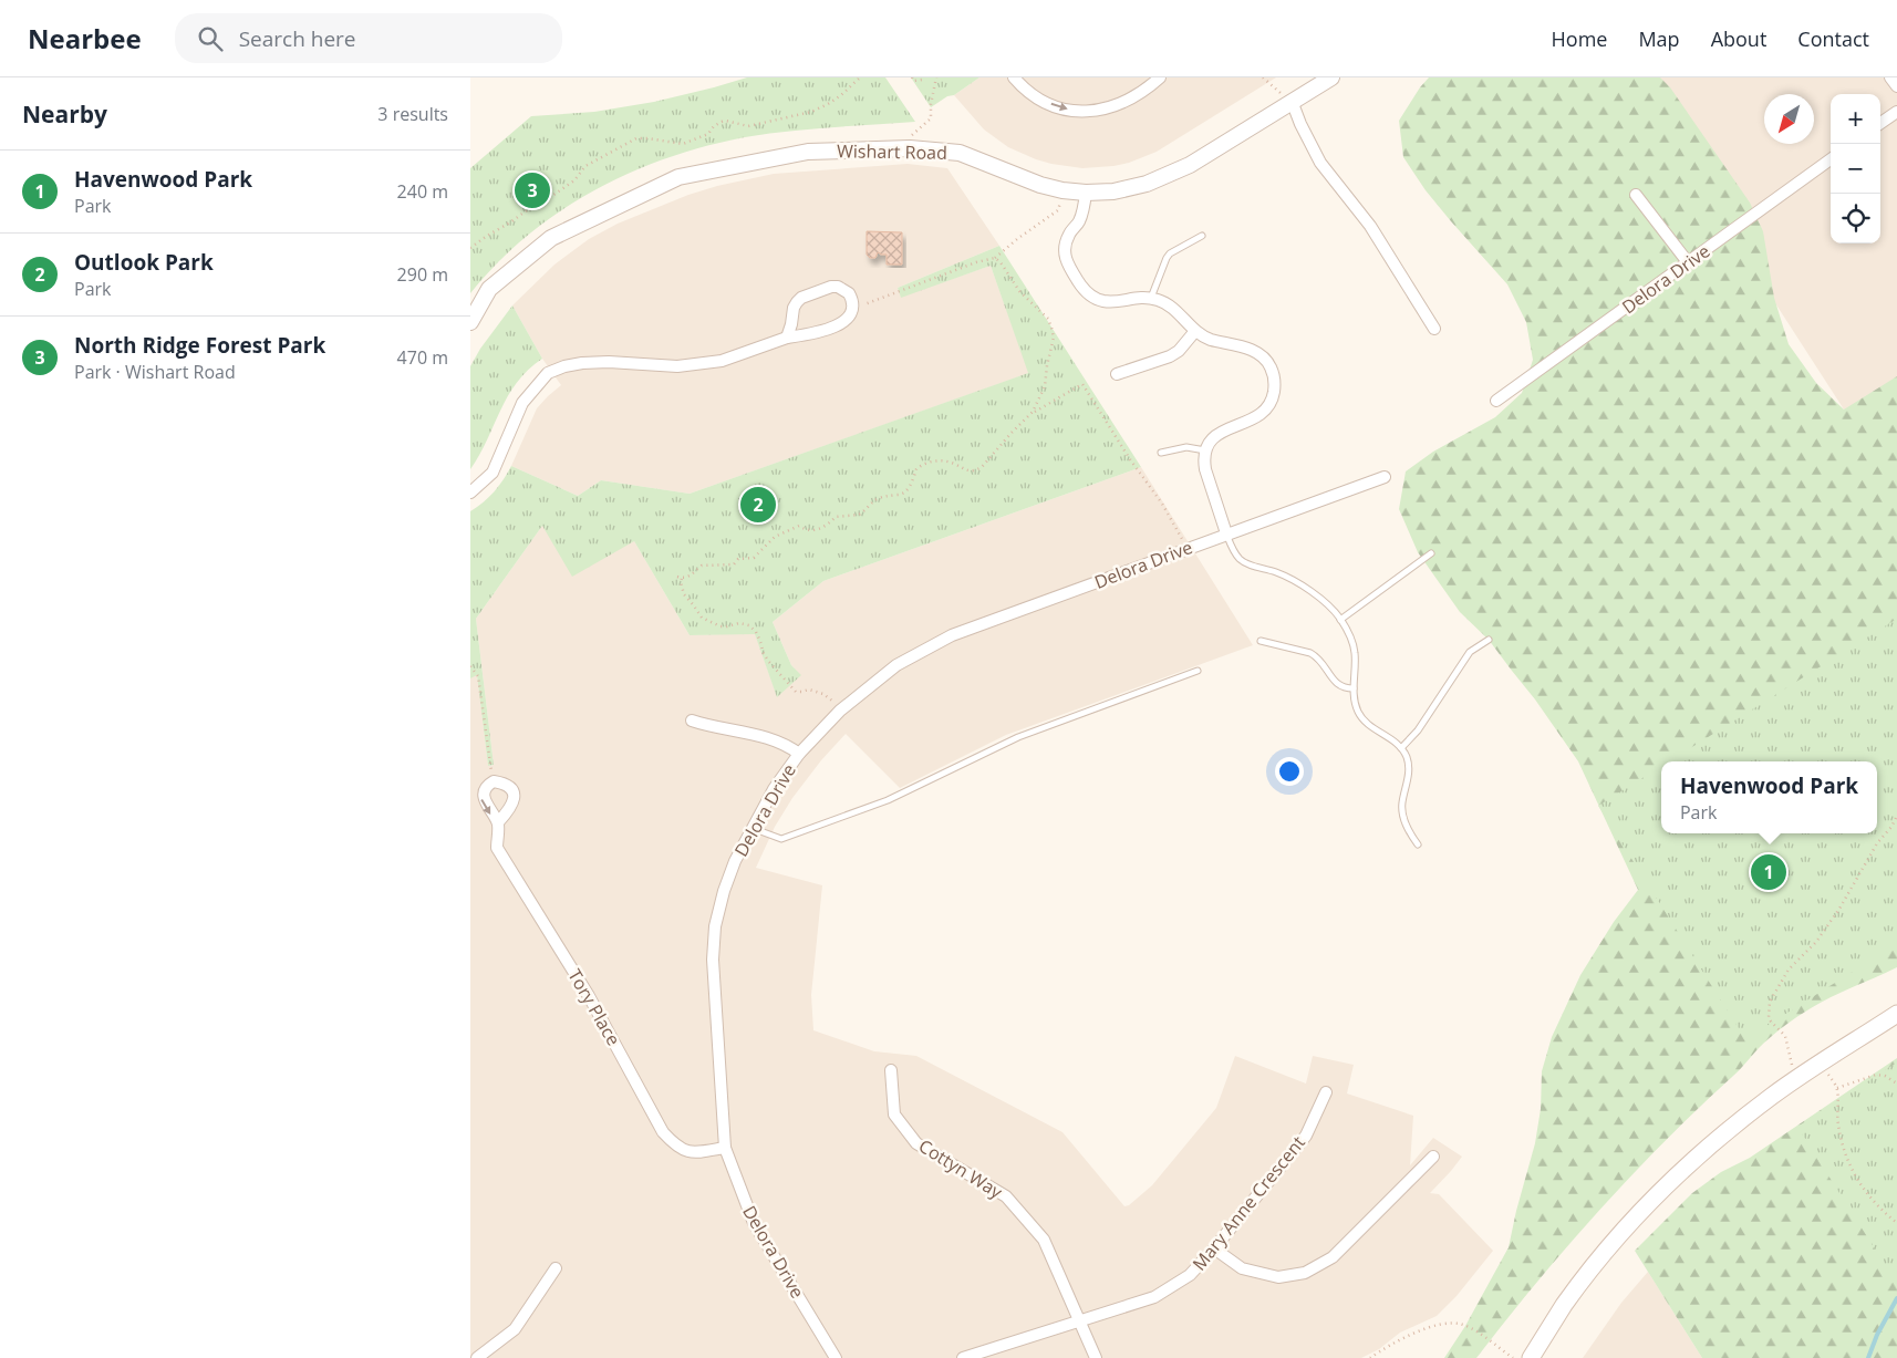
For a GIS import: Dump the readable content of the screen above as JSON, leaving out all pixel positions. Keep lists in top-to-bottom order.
{
  "streets": {
    "street": [
      "Wishart Road",
      "Delora Drive",
      "Tory Place",
      "Cottyn Way",
      "Mary Anne Crescent"
    ]
  },
  "crossings": [
    ["Delora Drive", "Tory Place"],
    ["Cottyn Way", "Mary Anne Crescent"]
  ],
  "north": "bottom left",
  "page": {
    "header": "Nearbee",
    "search": "Search here",
    "nav": [
      "Home",
      "Map",
      "About",
      "Contact"
    ],
    "heading": ["Nearby", "3 results"],
    "map_buttons": ["+", "−"],
    "list": [
      {
        "mark": "1",
        "name": "Havenwood Park",
        "note": "Park",
        "value": "240 m"
      },
      {
        "mark": "2",
        "name": "Outlook Park",
        "note": "Park",
        "value": "290 m"
      },
      {
        "mark": "3",
        "name": "North Ridge Forest Park",
        "note": "Park · Wishart Road",
        "value": "470 m"
      }
    ],
    "pins": ["3", "2", "1"],
    "popup": ["Havenwood Park", "Park"]
  }
}
